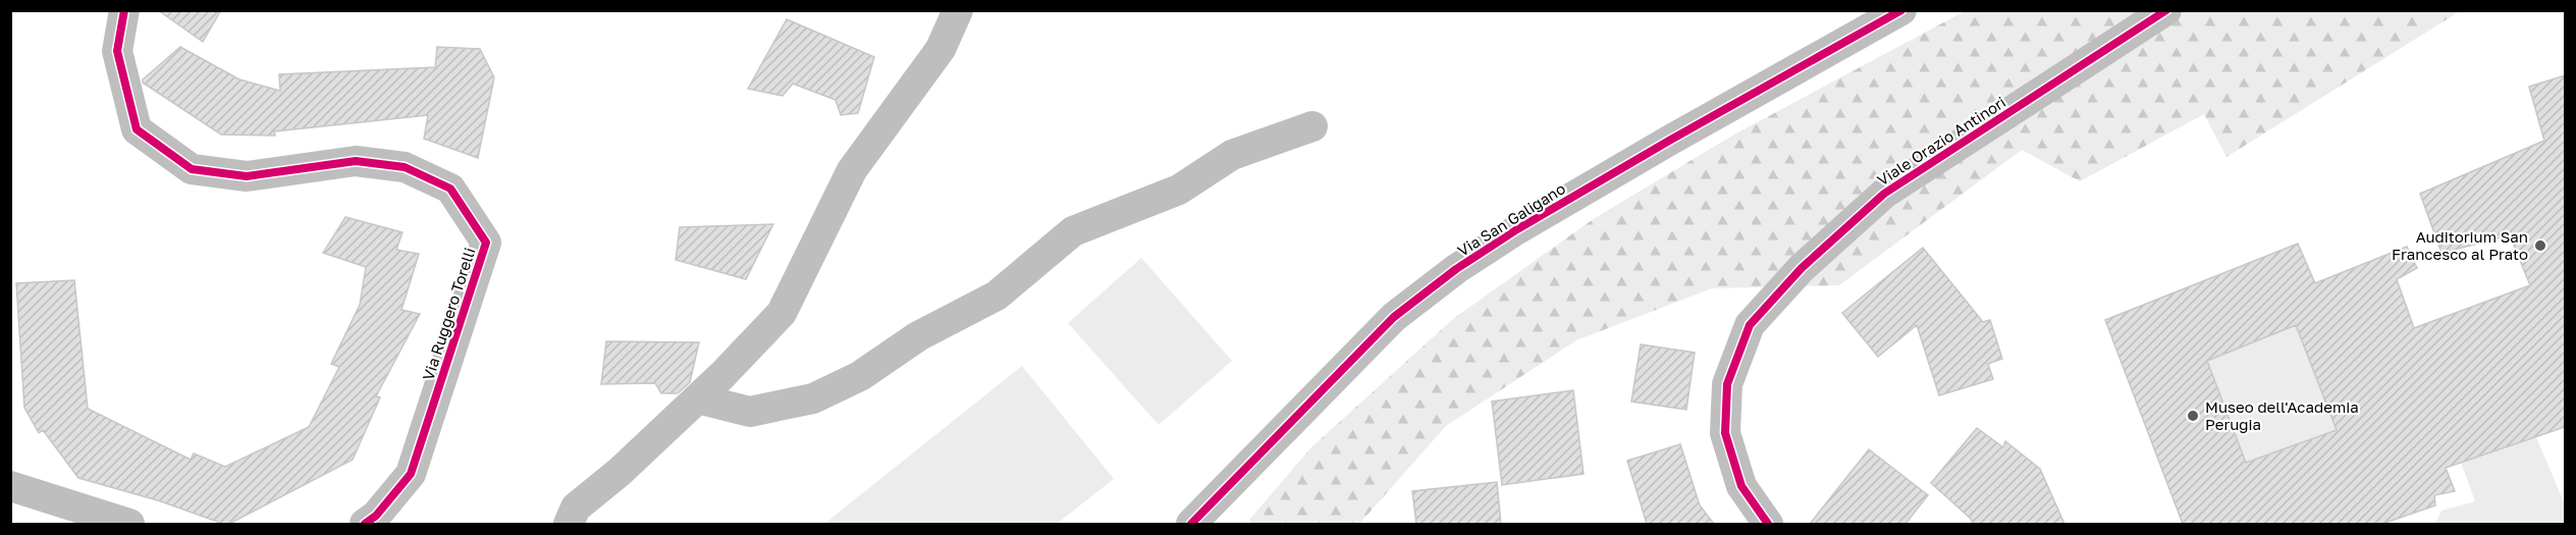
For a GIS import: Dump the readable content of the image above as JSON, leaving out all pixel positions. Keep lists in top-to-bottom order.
{
  "streets": {
    "street": ["Viale Orazio Antinori", "Via San Galigano", "Via Ruggero Torelli"]
  },
  "places": ["Auditorium San Francesco al Prato", "Museo dell'Academia Perugia"]
}
